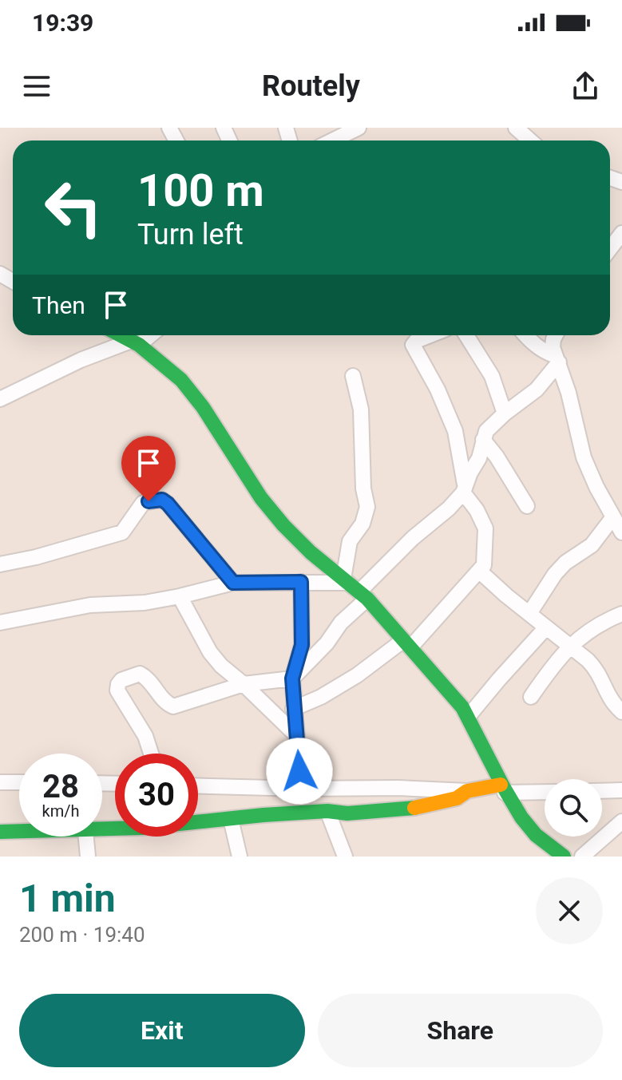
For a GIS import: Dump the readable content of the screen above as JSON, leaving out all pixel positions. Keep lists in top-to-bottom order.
{
  "page": {
    "status": "19:39",
    "header": "Routely",
    "turn": ["100 m", "Turn left"],
    "then": "Then",
    "speed": "28 km/h",
    "limit": "30",
    "heading": ["1 min", "200 m · 19:40"],
    "buttons": ["Exit", "Share"]
  }
}
